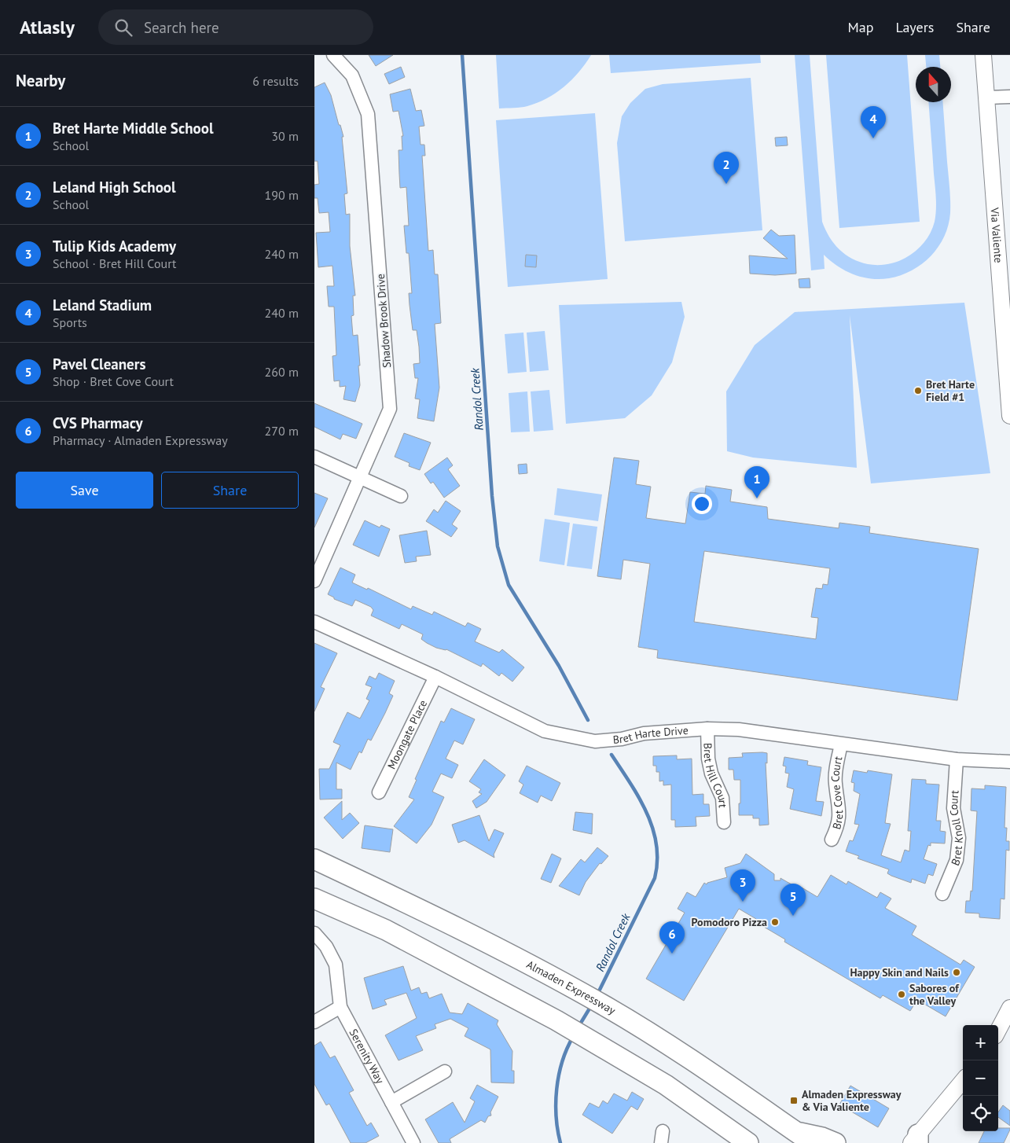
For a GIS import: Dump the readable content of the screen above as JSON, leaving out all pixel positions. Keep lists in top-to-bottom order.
{
  "streets": {
    "main road": ["Almaden Expressway"],
    "street": [
      "Via Valiente",
      "Shadow Brook Drive",
      "Moongate Place",
      "Bret Harte Drive",
      "Bret Hill Court",
      "Bret Cove Court",
      "Bret Knoll Court",
      "Serenity Way"
    ]
  },
  "crossings": [
    ["Moongate Place", "Bret Harte Drive"],
    ["Bret Harte Drive", "Bret Hill Court"],
    ["Bret Harte Drive", "Bret Cove Court"],
    ["Bret Harte Drive", "Bret Knoll Court"]
  ],
  "water": ["Randol Creek"],
  "places": {
    "other": [
      "Bret Harte Field #1",
      "Pomodoro Pizza",
      "Happy Skin and Nails",
      "Sabores of the Valley"
    ],
    "transit": ["Almaden Expressway & Via Valiente"]
  },
  "north": "top",
  "page": {
    "header": "Atlasly",
    "search": "Search here",
    "nav": ["Map", "Layers", "Share"],
    "heading": ["Nearby", "6 results"],
    "list": [
      {
        "mark": "1",
        "name": "Bret Harte Middle School",
        "note": "School",
        "value": "30 m"
      },
      {
        "mark": "2",
        "name": "Leland High School",
        "note": "School",
        "value": "190 m"
      },
      {
        "mark": "3",
        "name": "Tulip Kids Academy",
        "note": "School · Bret Hill Court",
        "value": "240 m"
      },
      {
        "mark": "4",
        "name": "Leland Stadium",
        "note": "Sports",
        "value": "240 m"
      },
      {
        "mark": "5",
        "name": "Pavel Cleaners",
        "note": "Shop · Bret Cove Court",
        "value": "260 m"
      },
      {
        "mark": "6",
        "name": "CVS Pharmacy",
        "note": "Pharmacy · Almaden Expressway",
        "value": "270 m"
      }
    ],
    "pins": [
      "4",
      "2",
      "1",
      "3",
      "5",
      "6"
    ],
    "buttons": ["Save", "Share"],
    "map_buttons": ["+", "−"]
  }
}
